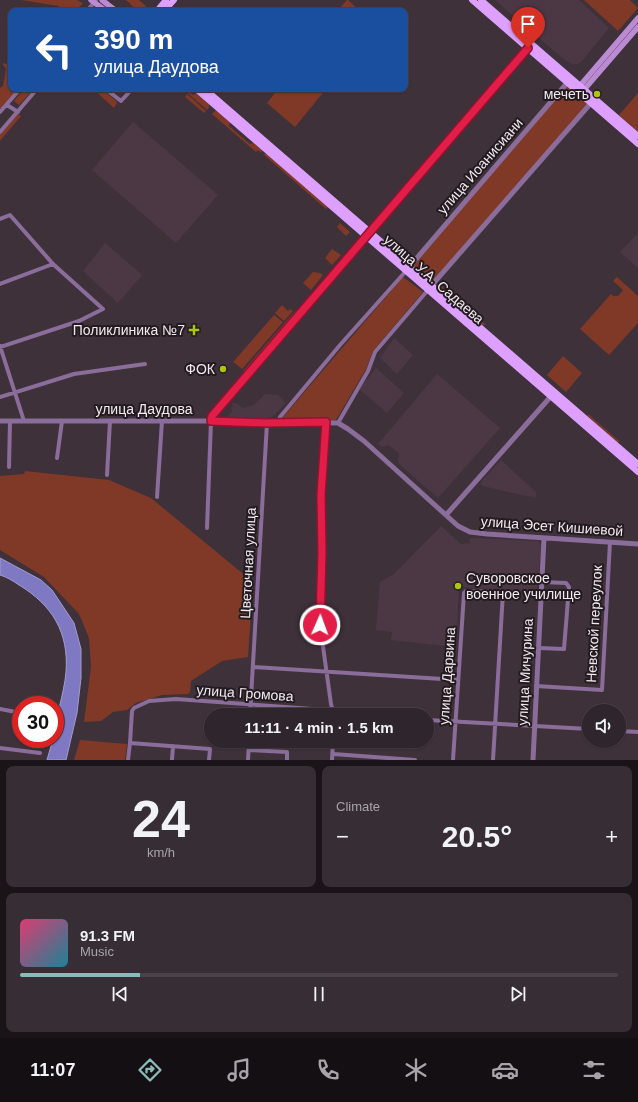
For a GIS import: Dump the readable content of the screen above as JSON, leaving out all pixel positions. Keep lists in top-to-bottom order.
{
  "streets": {
    "main road": ["улица У.А. Садаева"],
    "street": [
      "улица Иоанисиани",
      "улица Даудова",
      "улица Эсет Кишиевой",
      "Цветочная улица",
      "Невской переулок",
      "улица Мичурина",
      "улица Дарвина",
      "улица Громова"
    ]
  },
  "crossings": [
    ["улица Иоанисиани", "улица У.А. Садаева"],
    ["улица Иоанисиани", "улица Даудова"],
    ["улица Даудова", "улица Эсет Кишиевой"],
    ["улица Даудова", "Цветочная улица"],
    ["улица Эсет Кишиевой", "Невской переулок"],
    ["улица Эсет Кишиевой", "улица Мичурина"],
    ["Цветочная улица", "улица Громова"],
    ["Невской переулок", "улица Мичурина"]
  ],
  "places": {
    "other": ["мечеть", "ФОК", "Суворовское военное училище"],
    "health": ["Поликлиника №7"]
  },
  "page": {
    "turn": ["390 m", "улица Даудова"],
    "limit": "30",
    "trip": "11:11 · 4 min · 1.5 km",
    "tile": [
      ["24", "km/h"],
      "Climate"
    ],
    "heat": ["−", "20.5°", "+"],
    "song": ["91.3 FM", "Music"],
    "tabs": "11:07"
  }
}
